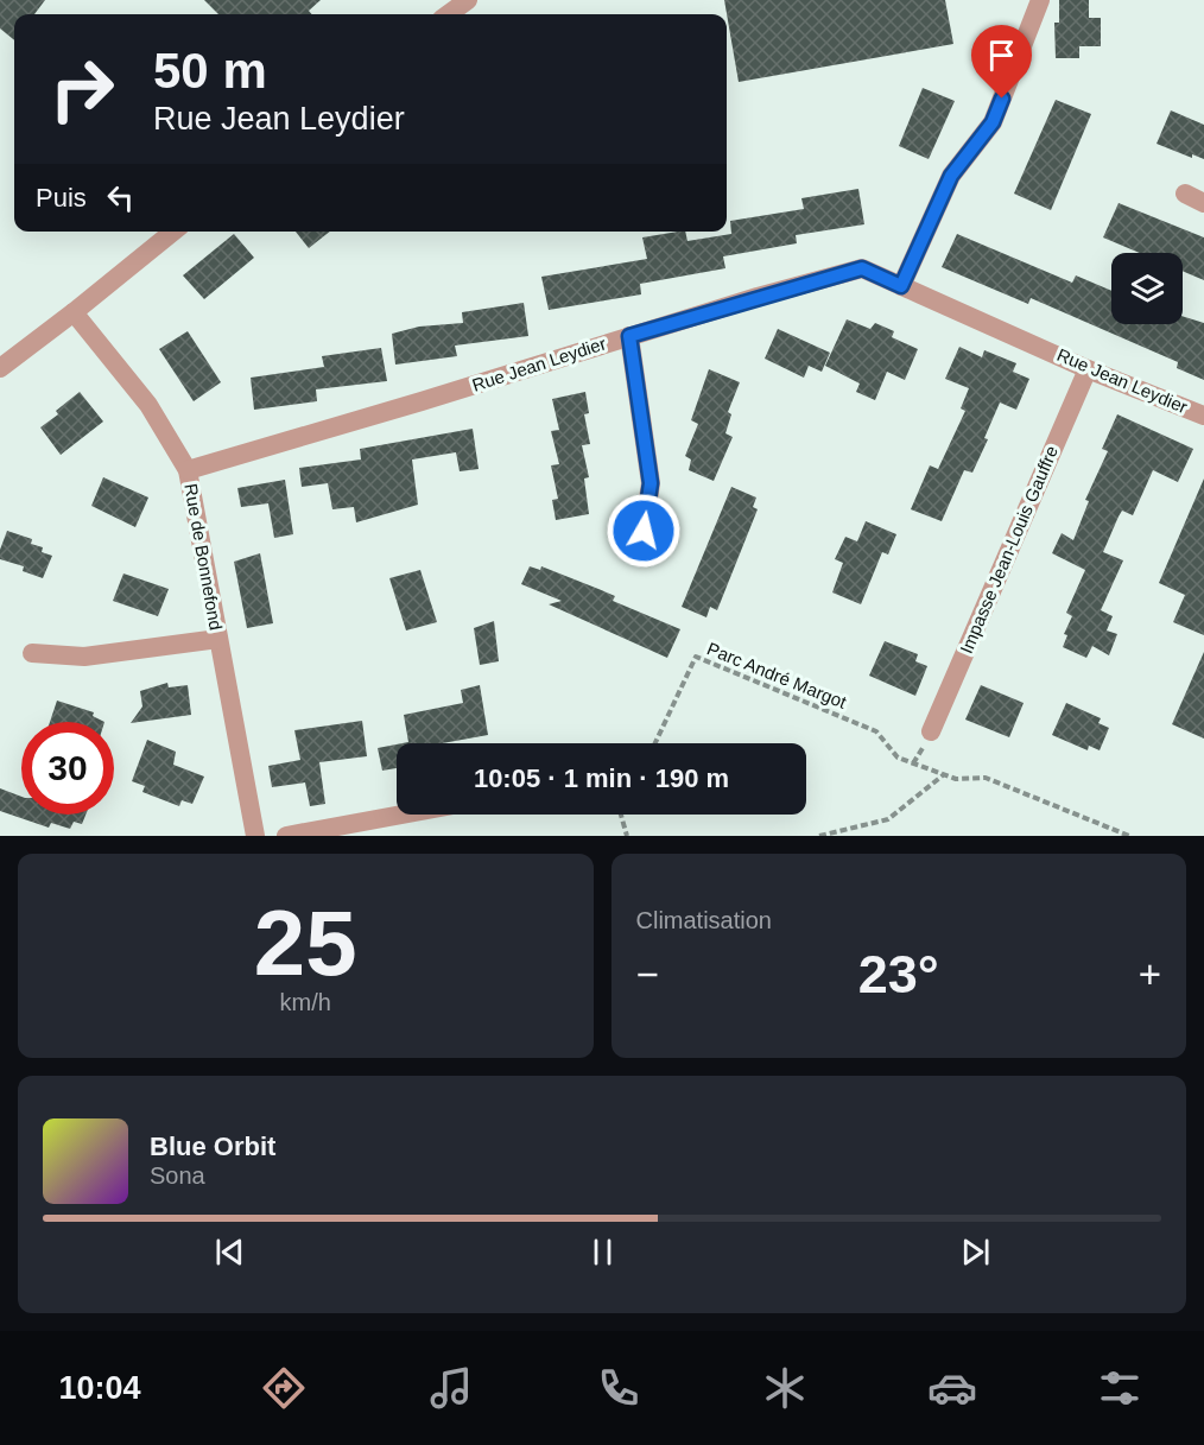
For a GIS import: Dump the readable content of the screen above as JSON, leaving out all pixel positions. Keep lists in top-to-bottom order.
{
  "streets": {
    "street": ["Rue Jean Leydier", "Impasse Jean-Louis Gauffre", "Rue de Bonnefond"],
    "path": ["Parc André Margot"]
  },
  "crossings": [
    ["Rue Jean Leydier", "Impasse Jean-Louis Gauffre"],
    ["Rue Jean Leydier", "Rue de Bonnefond"]
  ],
  "page": {
    "turn": ["50 m", "Rue Jean Leydier"],
    "then": "Puis",
    "limit": "30",
    "trip": "10:05 · 1 min · 190 m",
    "tile": [
      ["25", "km/h"],
      "Climatisation"
    ],
    "heat": ["−", "23°", "+"],
    "song": ["Blue Orbit", "Sona"],
    "tabs": "10:04"
  }
}
